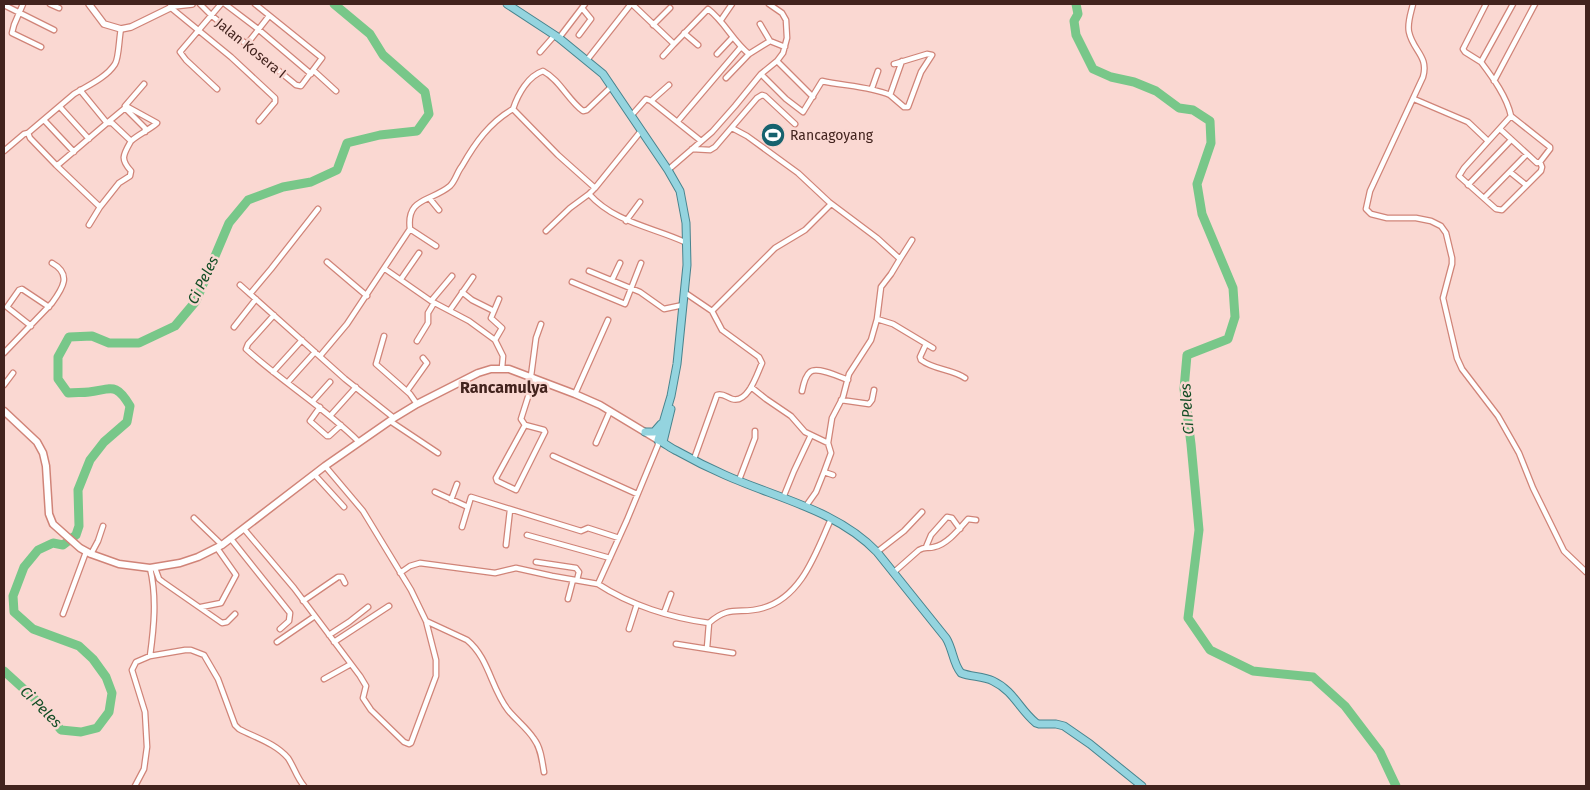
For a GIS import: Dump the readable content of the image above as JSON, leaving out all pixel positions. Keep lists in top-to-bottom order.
{
  "streets": {
    "street": ["Jalan Kosera I"]
  },
  "districts": ["Rancamulya"],
  "water": ["Ci Peles"],
  "places": {
    "sports": ["Rancagoyang"]
  }
}
